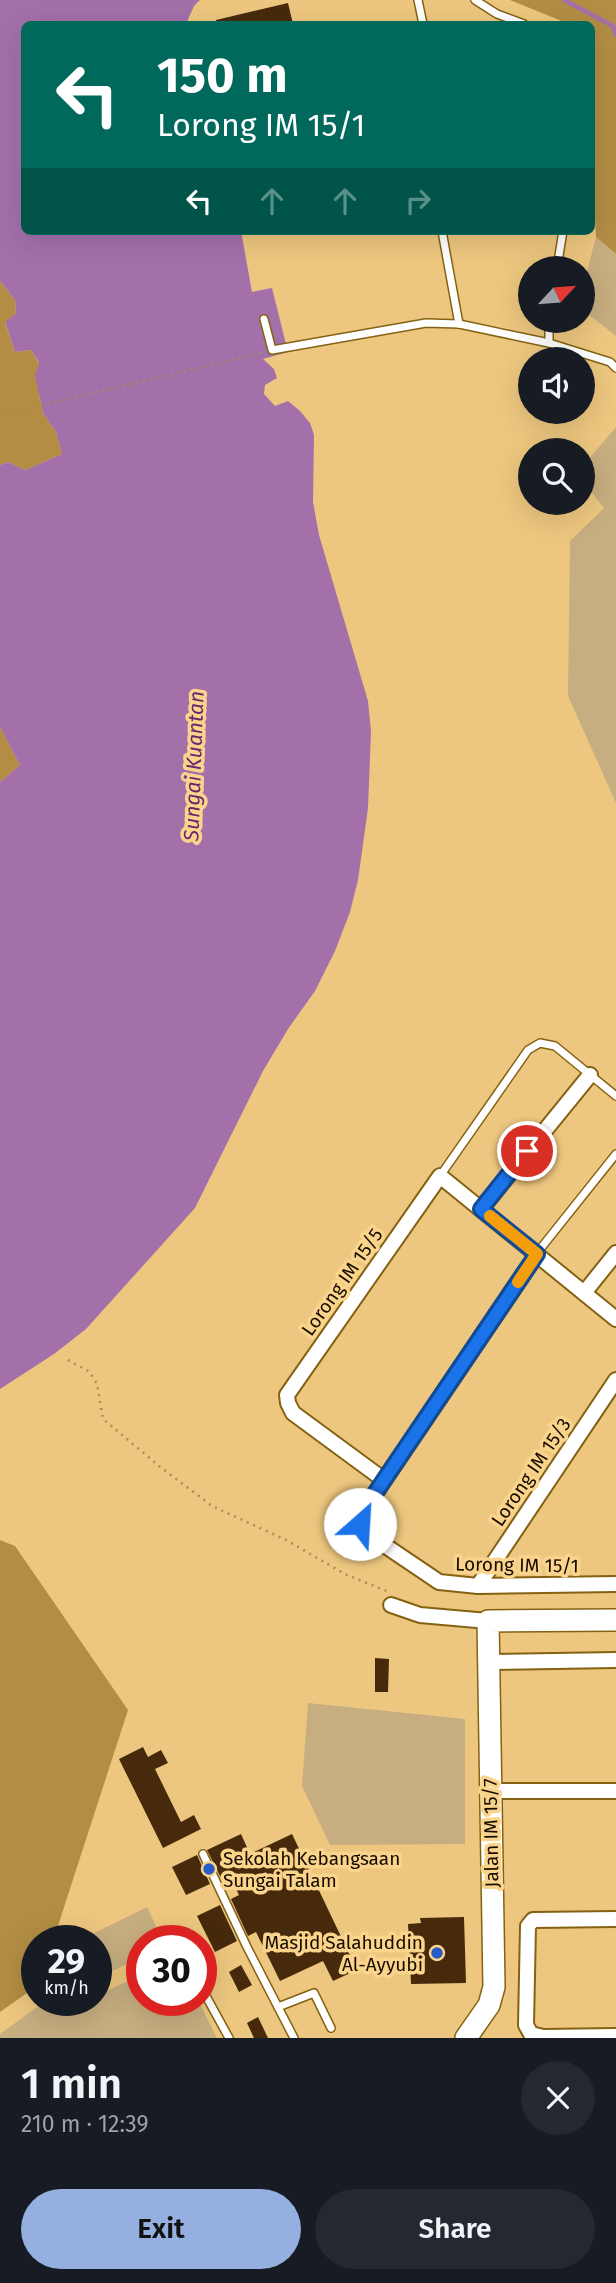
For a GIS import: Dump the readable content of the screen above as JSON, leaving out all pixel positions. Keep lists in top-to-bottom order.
{
  "streets": {
    "street": [
      "Lorong IM 15/5",
      "Lorong IM 15/3",
      "Lorong IM 15/1",
      "Jalan IM 15/7"
    ]
  },
  "crossings": [
    ["Lorong IM 15/5", "Lorong IM 15/1"],
    ["Lorong IM 15/3", "Lorong IM 15/1"]
  ],
  "water": ["Sungai Kuantan"],
  "places": ["Sekolah Kebangsaan Sungai Talam", "Masjid Salahuddin Al-Ayyubi"],
  "north": "top right",
  "page": {
    "turn": ["150 m", "Lorong IM 15/1"],
    "speed": "29 km/h",
    "limit": "30",
    "heading": ["1 min", "210 m · 12:39"],
    "buttons": ["Exit", "Share"]
  }
}
